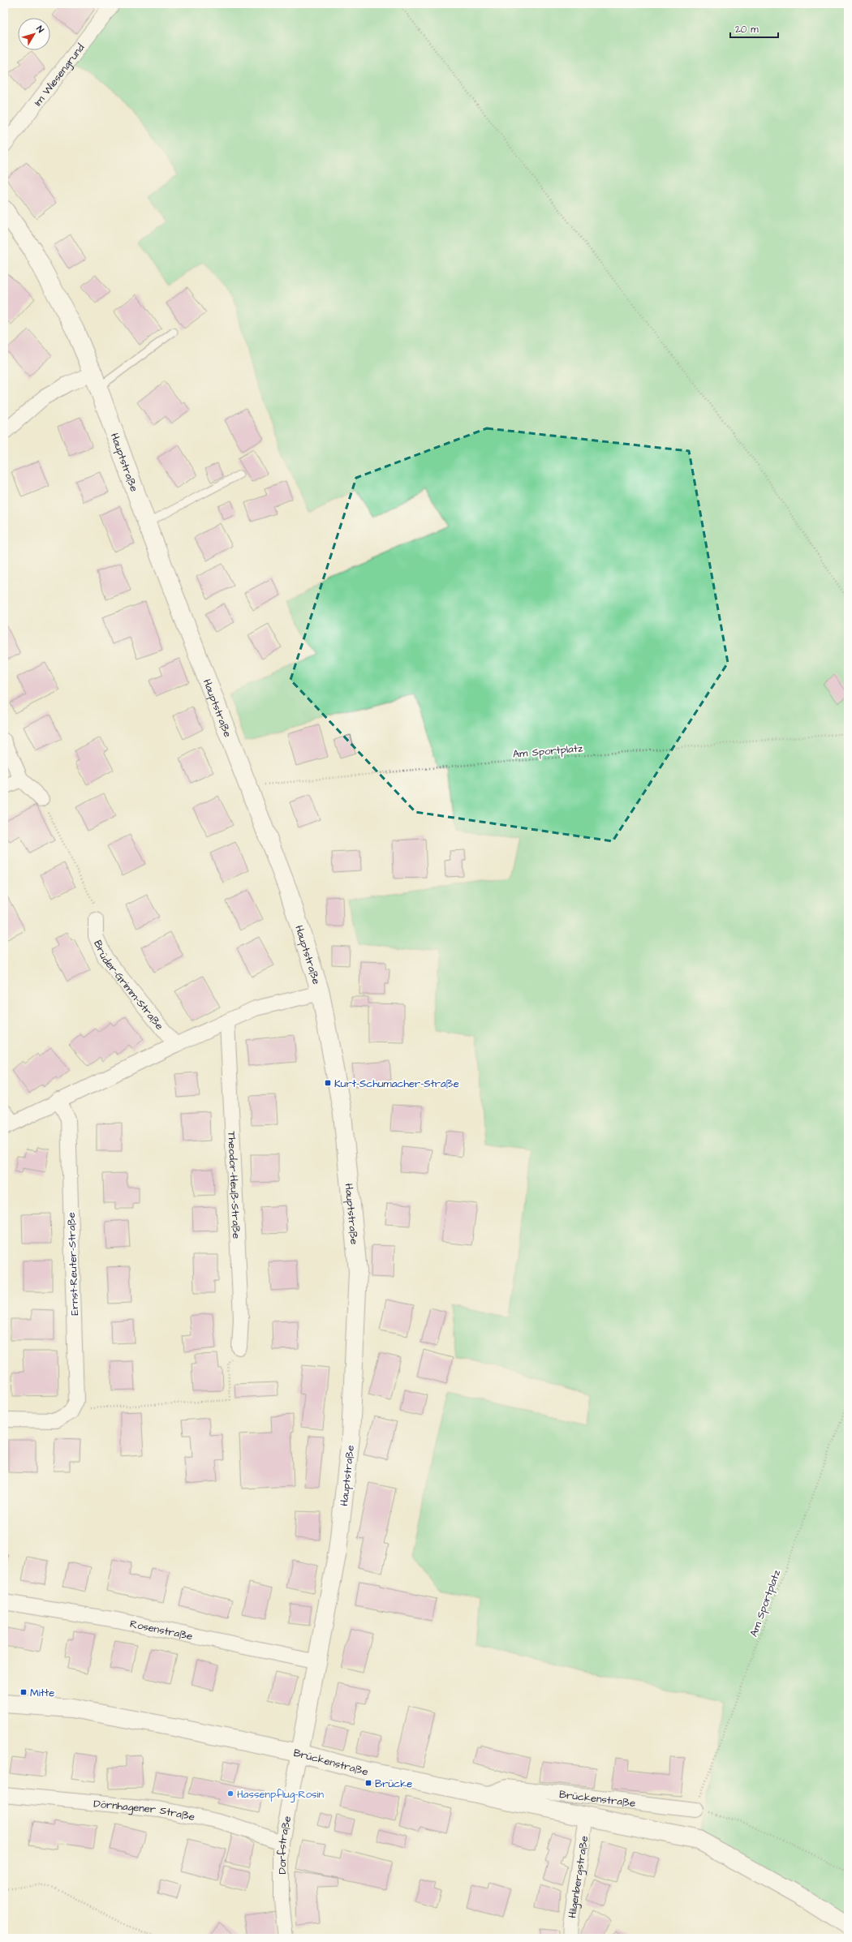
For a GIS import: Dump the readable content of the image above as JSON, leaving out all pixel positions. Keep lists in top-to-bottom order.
{
  "streets": {
    "street": [
      "Im Wiesengrund",
      "Hauptstraße",
      "Brüder-Grimm-Straße",
      "Theodor-Heuß-Straße",
      "Ernst-Reuter-Straße",
      "Rosenstraße",
      "Brückenstraße",
      "Dörnhagener Straße",
      "Dorfstraße",
      "Hilgenbergstraße"
    ],
    "path": ["Am Sportplatz"]
  },
  "crossings": [
    ["Hauptstraße", "Am Sportplatz"],
    ["Hauptstraße", "Rosenstraße"],
    ["Hauptstraße", "Brückenstraße"],
    ["Hauptstraße", "Dorfstraße"],
    ["Am Sportplatz", "Brückenstraße"],
    ["Brückenstraße", "Dorfstraße"],
    ["Dörnhagener Straße", "Dorfstraße"]
  ],
  "places": {
    "transit": ["Kurt-Schumacher-Straße", "Mitte", "Brücke"],
    "other": ["Hassenpflug-Rosin"]
  },
  "scale_bar": "20 m",
  "north": "top right"
}
